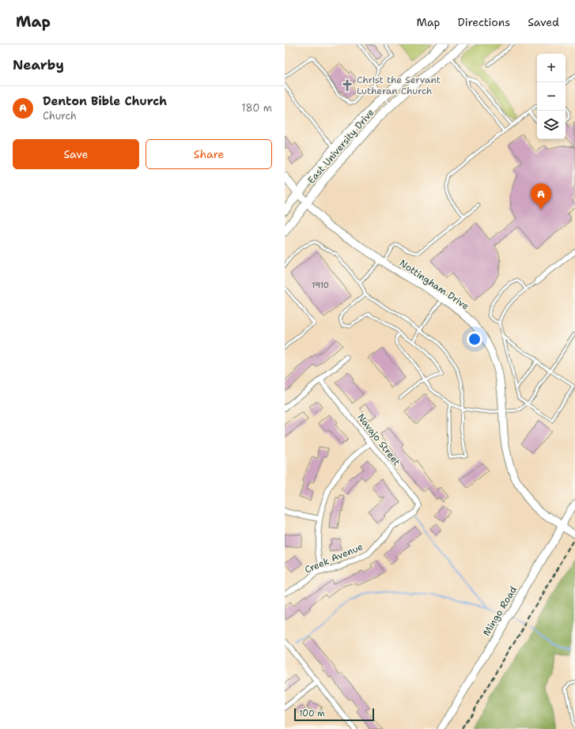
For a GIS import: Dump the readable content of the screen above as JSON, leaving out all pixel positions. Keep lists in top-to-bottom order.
{
  "streets": {
    "main road": ["East University Drive"],
    "street": [
      "Nottingham Drive",
      "Navajo Street",
      "Creek Avenue",
      "Mingo Road"
    ]
  },
  "crossings": [
    ["East University Drive", "Nottingham Drive"],
    ["Nottingham Drive", "Mingo Road"],
    ["Navajo Street", "Creek Avenue"]
  ],
  "places": {
    "church": ["Christ the Servant Lutheran Church"]
  },
  "house_numbers": ["1910"],
  "scale_bar": "100 m",
  "page": {
    "header": "Map",
    "nav": ["Map", "Directions", "Saved"],
    "heading": "Nearby",
    "map_buttons": ["+", "−"],
    "list": [
      {
        "mark": "A",
        "name": "Denton Bible Church",
        "note": "Church",
        "value": "180 m"
      }
    ],
    "buttons": ["Save", "Share"],
    "pins": "A",
    "scale": "100 m"
  }
}
